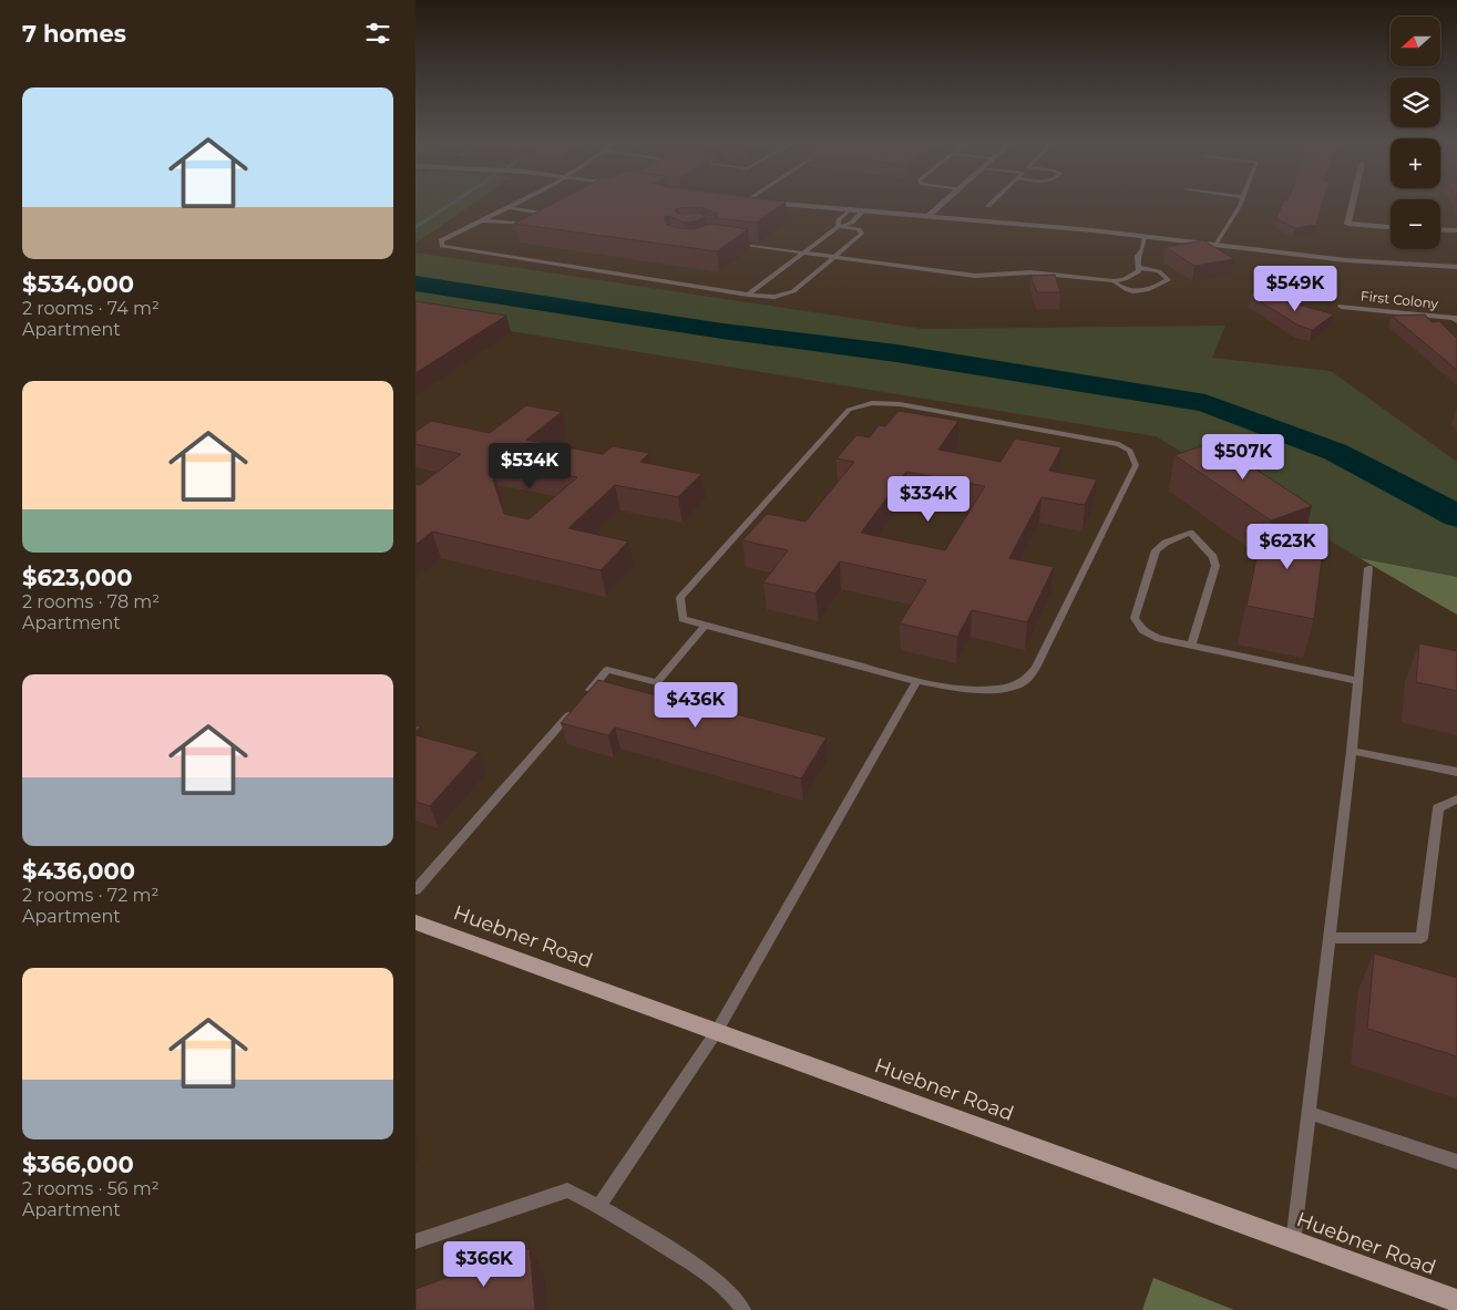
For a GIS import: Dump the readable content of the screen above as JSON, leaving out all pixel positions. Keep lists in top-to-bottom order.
{
  "streets": {
    "main road": ["Huebner Road"],
    "street": ["First Colony"]
  },
  "north": "left",
  "page": {
    "heading": "7 homes",
    "map_buttons": ["+", "−"],
    "list": [
      {
        "name": "$534,000",
        "note": "2 rooms · 74 m² · Apartment"
      },
      {
        "name": "$623,000",
        "note": "2 rooms · 78 m² · Apartment"
      },
      {
        "name": "$436,000",
        "note": "2 rooms · 72 m² · Apartment"
      },
      {
        "name": "$366,000",
        "note": "2 rooms · 56 m² · Apartment"
      }
    ],
    "price": [
      "$549K",
      "$507K",
      "$534K",
      "$334K",
      "$623K",
      "$436K",
      "$366K"
    ]
  }
}
